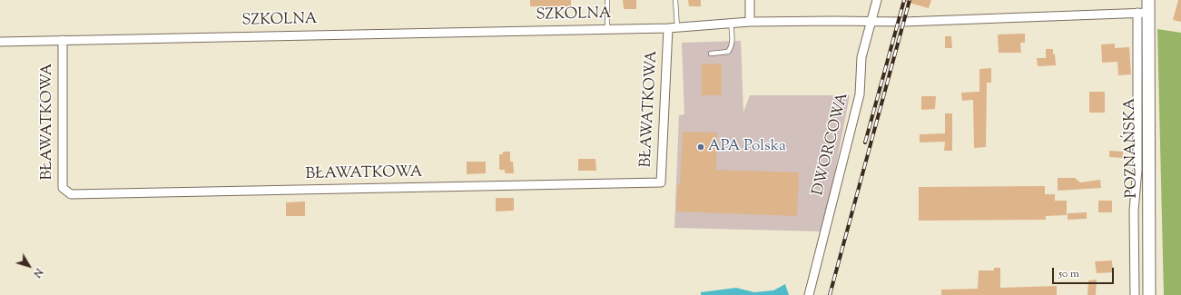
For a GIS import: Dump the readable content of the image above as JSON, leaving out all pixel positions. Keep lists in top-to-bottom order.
{
  "streets": {
    "main road": ["POZNAŃSKA"],
    "street": ["SZKOLNA", "BŁAWATKOWA", "DWORCOWA"]
  },
  "crossings": [
    ["SZKOLNA", "BŁAWATKOWA"],
    ["SZKOLNA", "DWORCOWA"],
    ["SZKOLNA", "POZNAŃSKA"]
  ],
  "places": ["APA Polska"],
  "scale_bar": "50 m",
  "north": "bottom right"
}
